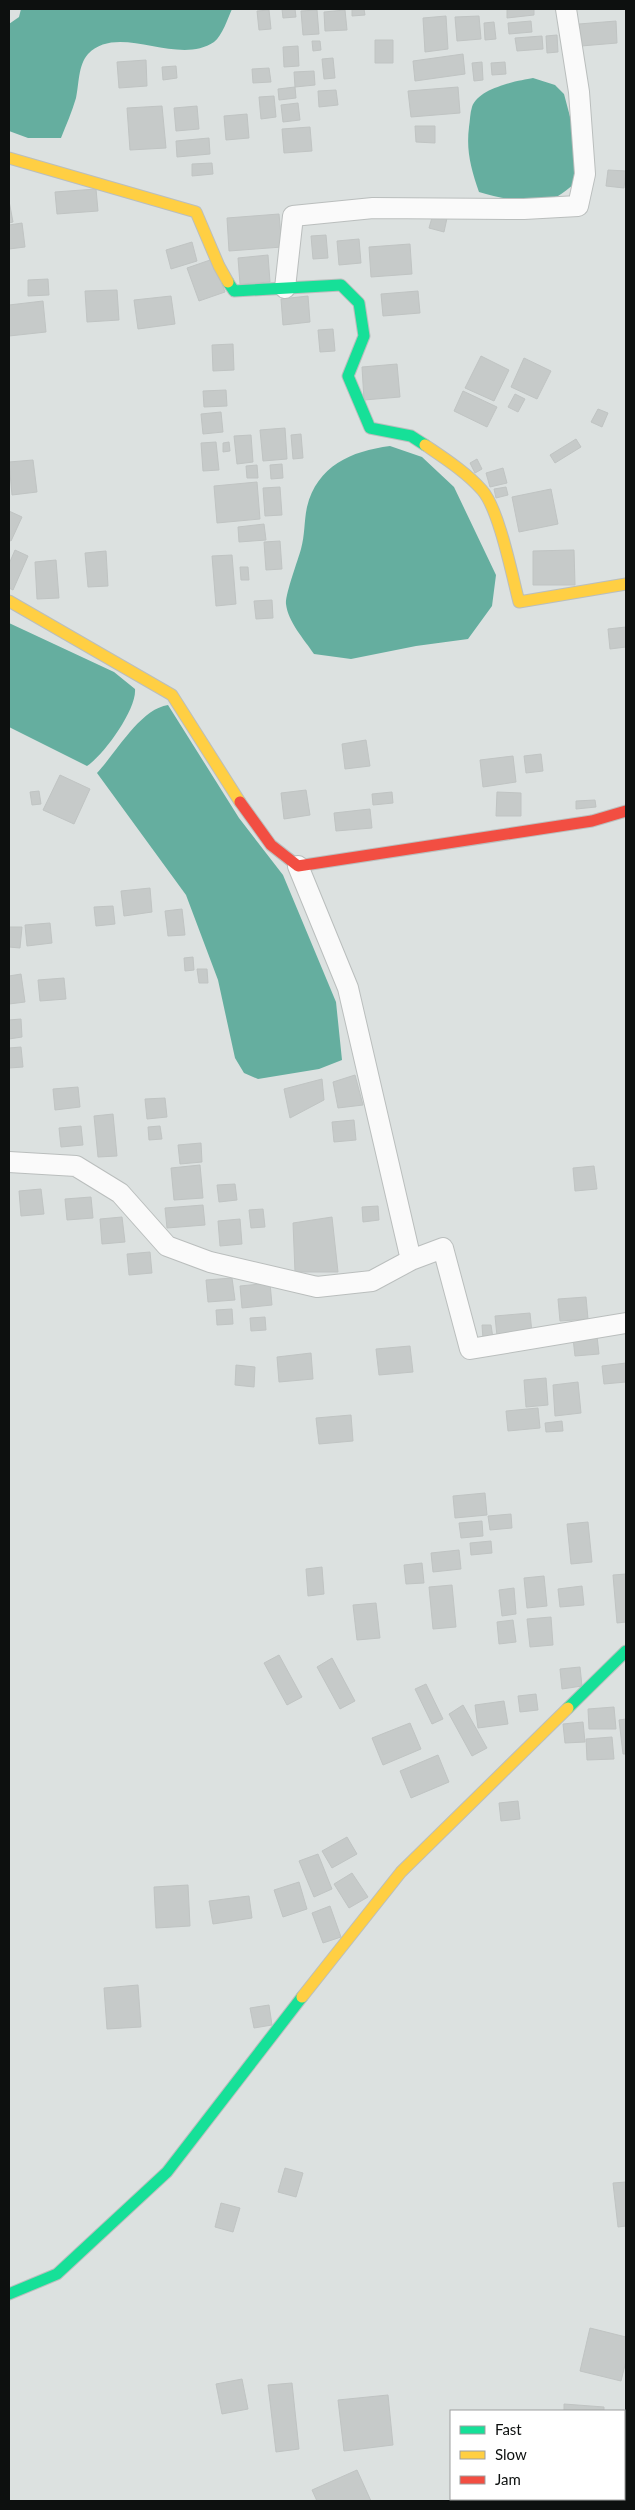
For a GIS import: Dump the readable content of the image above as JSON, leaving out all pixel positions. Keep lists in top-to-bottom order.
{
  "legend": ["Fast", "Slow", "Jam"]
}
